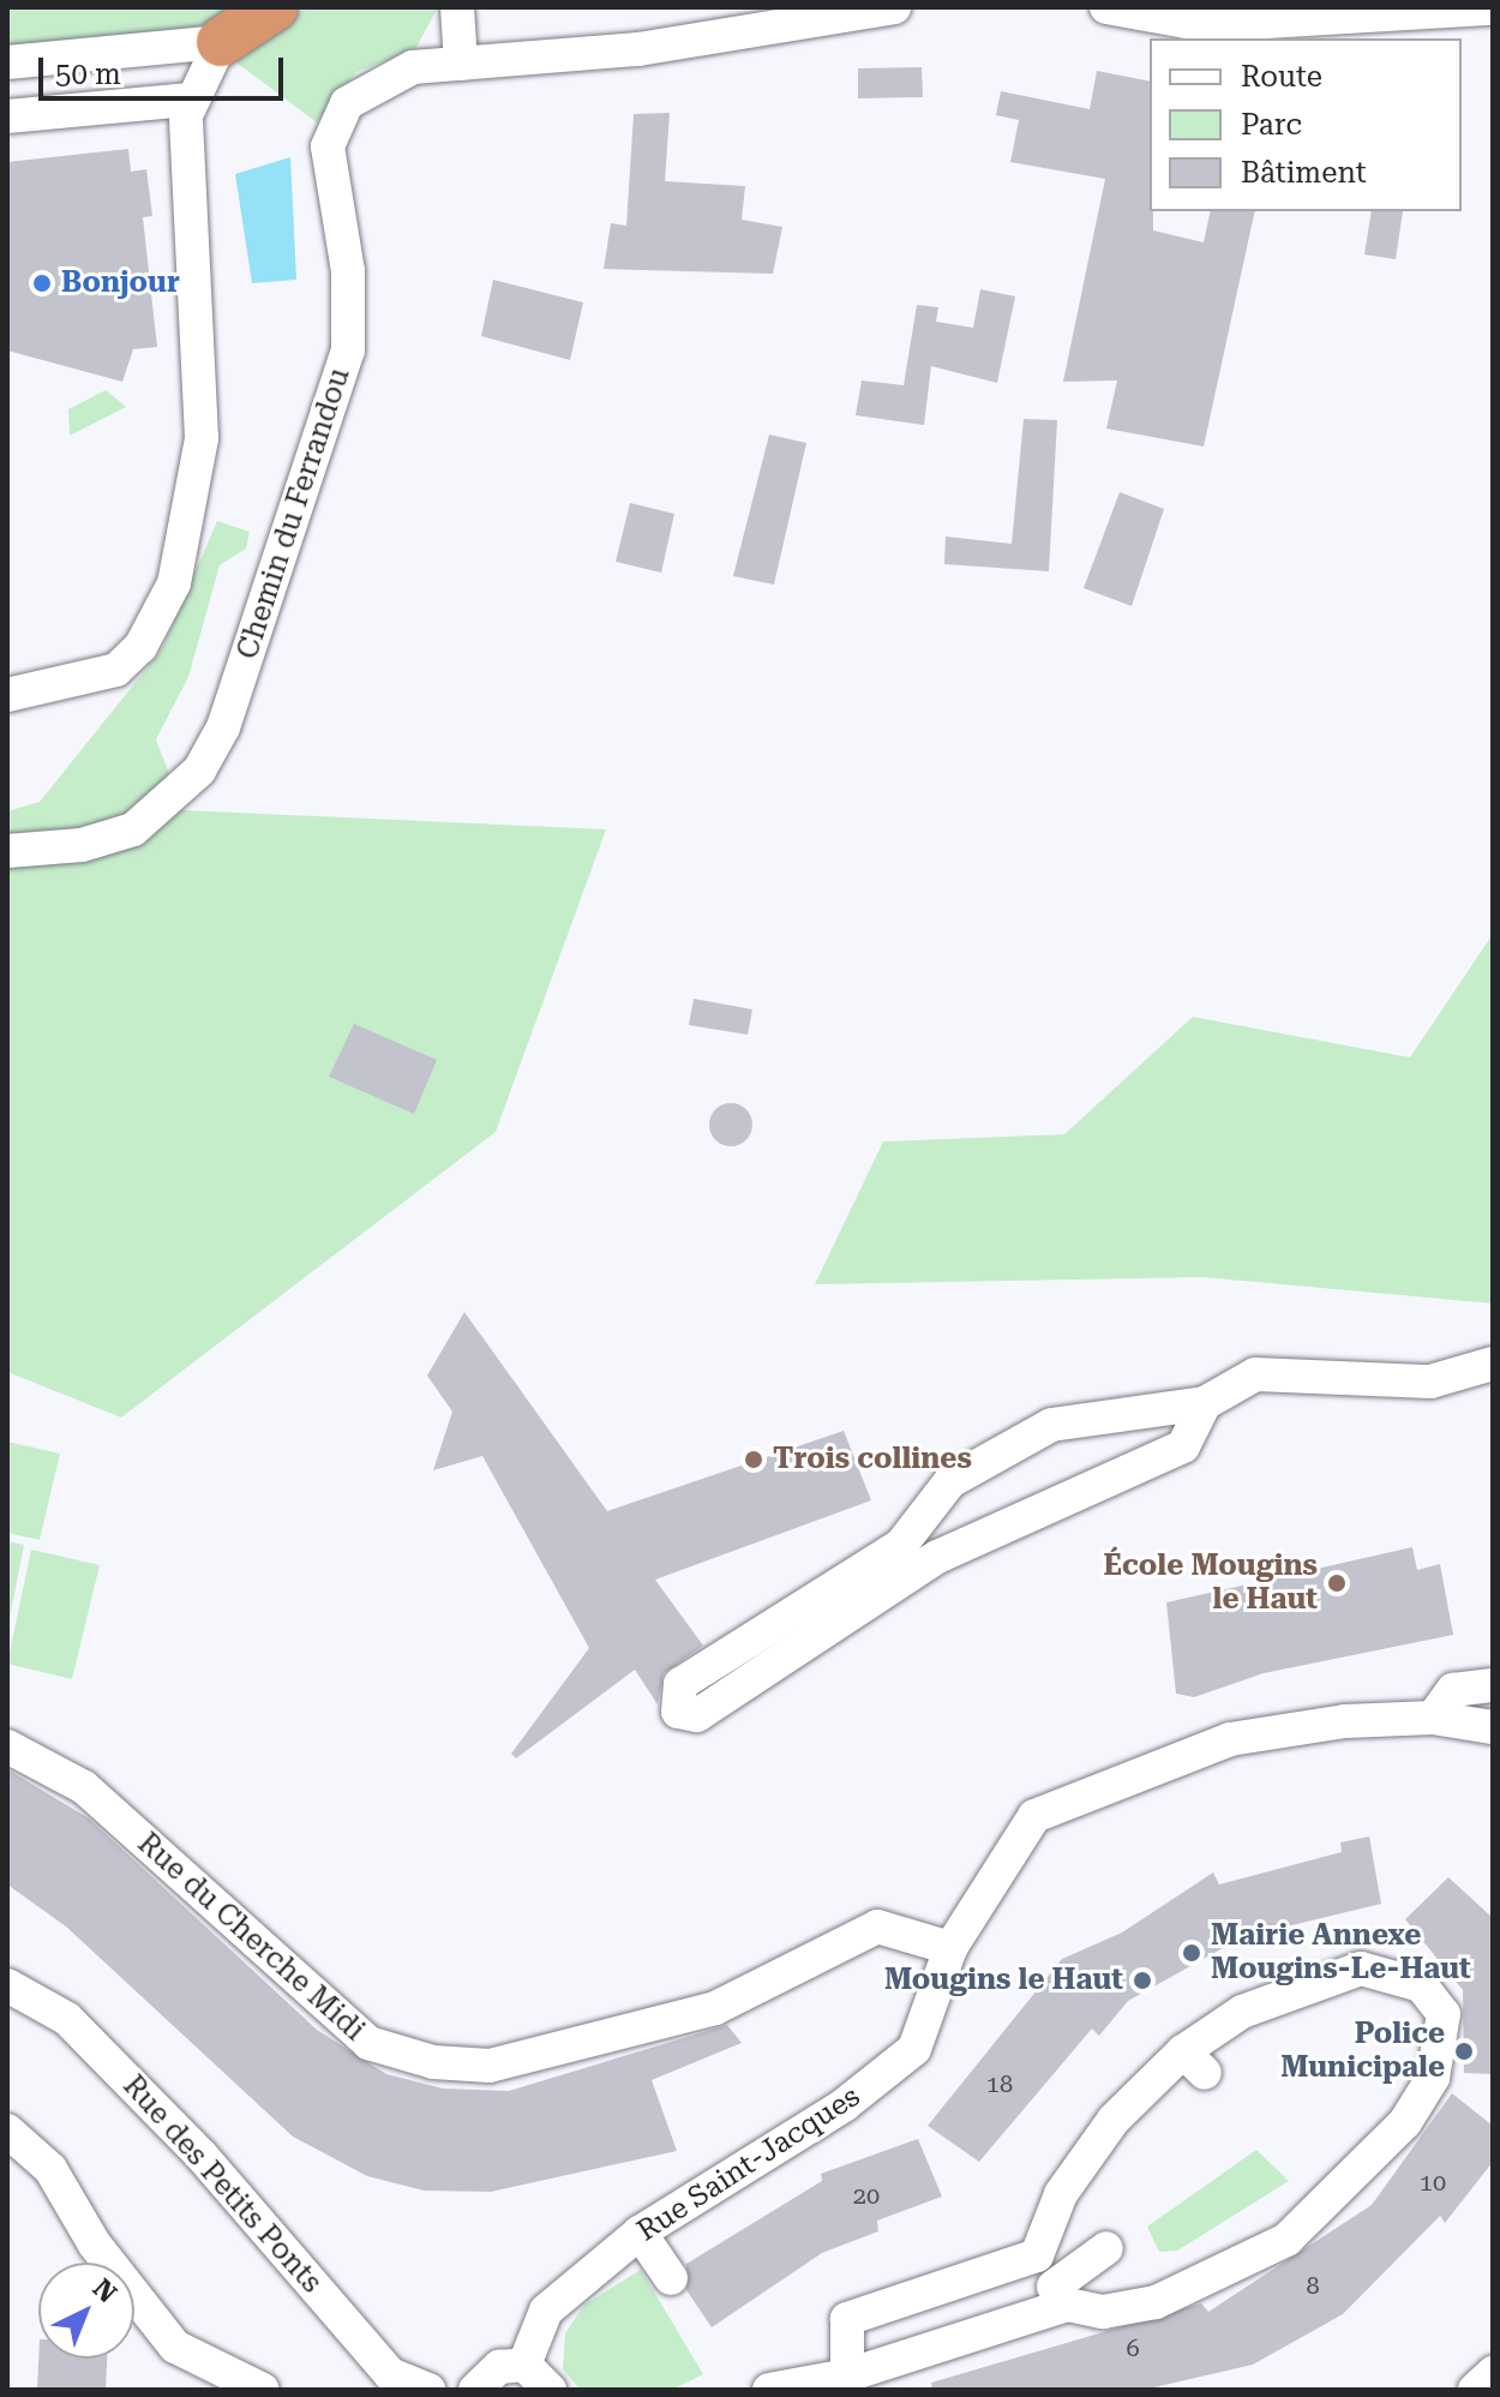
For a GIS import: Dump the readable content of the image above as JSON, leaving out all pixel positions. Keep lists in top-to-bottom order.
{
  "streets": {
    "street": [
      "Chemin du Ferrandou",
      "Rue du Cherche Midi",
      "Rue Saint-Jacques",
      "Rue des Petits Ponts"
    ]
  },
  "crossings": [
    ["Rue du Cherche Midi", "Rue Saint-Jacques"]
  ],
  "places": [
    "Bonjour",
    "Trois collines",
    "École Mougins le Haut",
    "Mairie Annexe Mougins-Le-Haut",
    "Mougins le Haut",
    "Police Municipale"
  ],
  "house_numbers": [
    "18",
    "10",
    "20",
    "8",
    "6"
  ],
  "legend": ["Route", "Parc", "Bâtiment"],
  "scale_bar": "50 m",
  "north": "top right"
}
